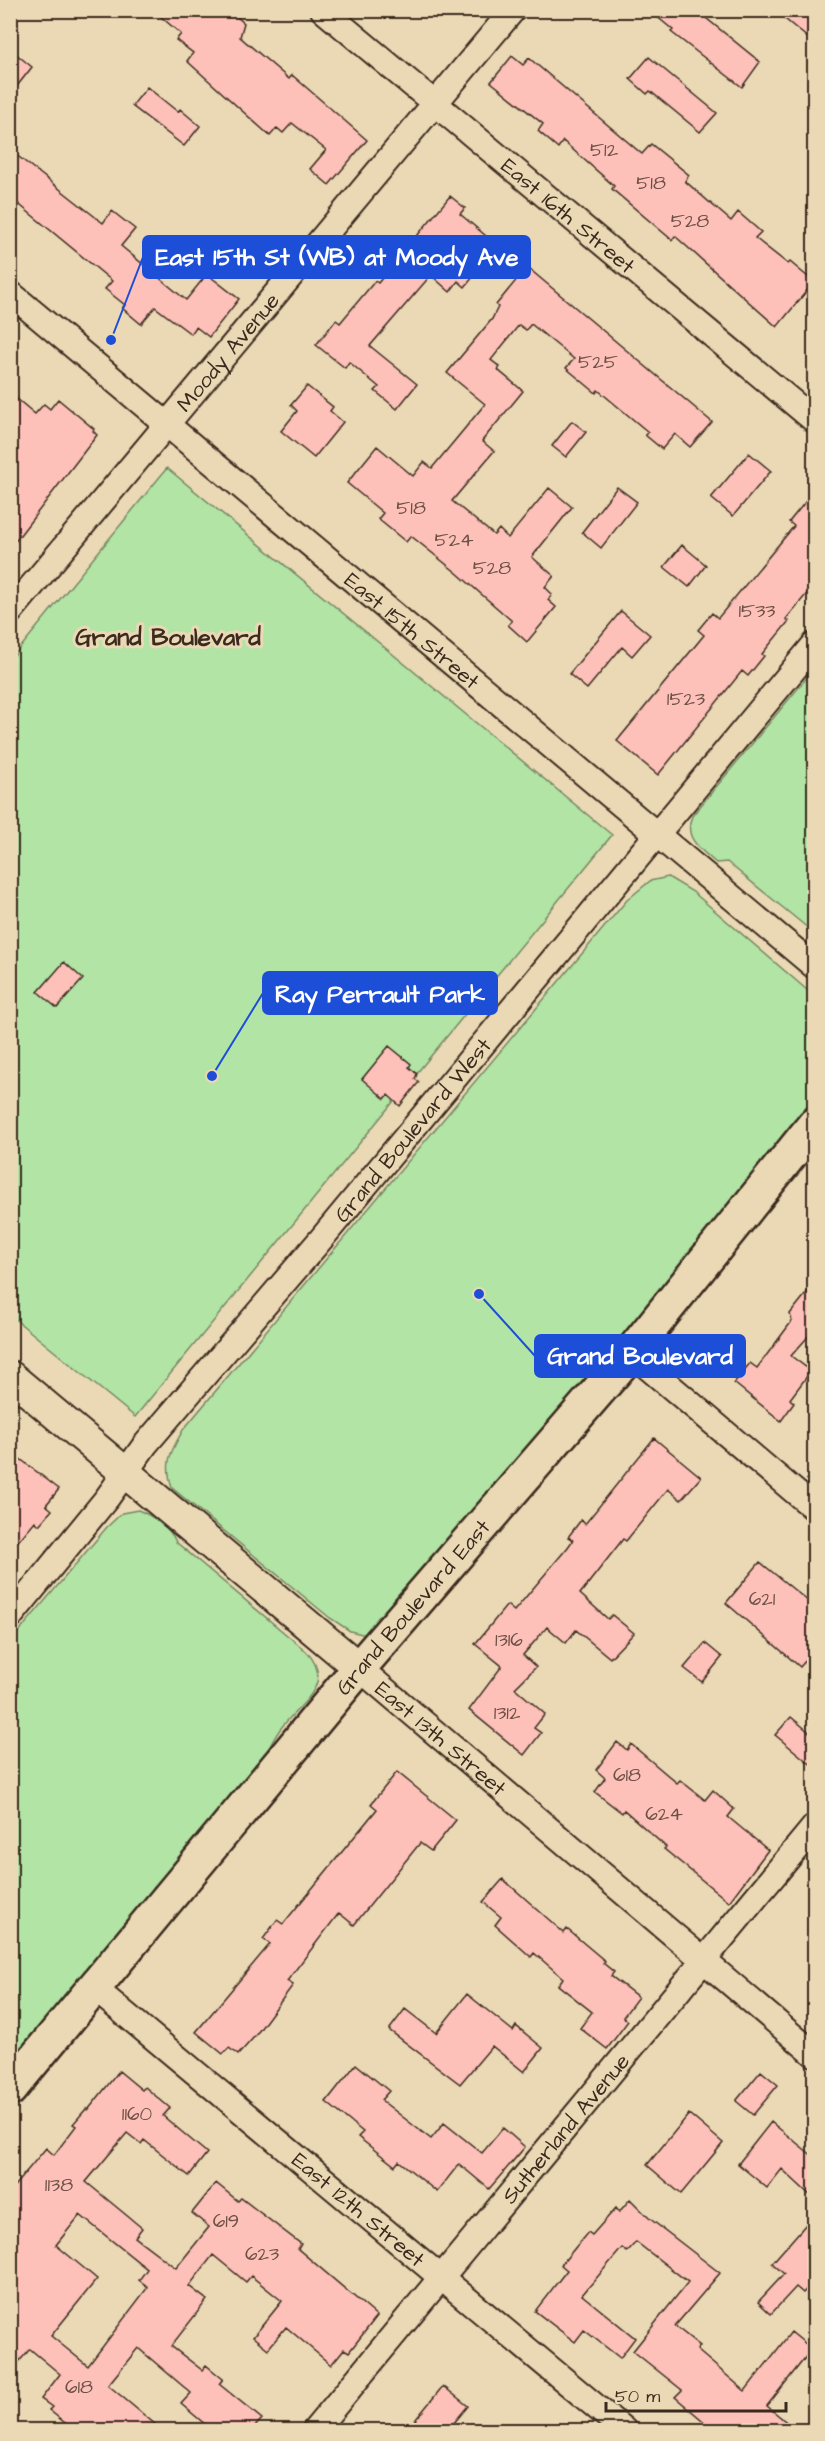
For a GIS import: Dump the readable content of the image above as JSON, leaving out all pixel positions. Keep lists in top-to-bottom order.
{
  "streets": {
    "main road": ["Grand Boulevard East"],
    "street": [
      "East 16th Street",
      "Moody Avenue",
      "East 15th Street",
      "Grand Boulevard West",
      "East 13th Street",
      "Sutherland Avenue",
      "East 12th Street"
    ]
  },
  "crossings": [
    ["East 16th Street", "Moody Avenue"],
    ["Moody Avenue", "East 15th Street"],
    ["East 15th Street", "Grand Boulevard West"],
    ["Grand Boulevard West", "East 13th Street"],
    ["Grand Boulevard East", "East 13th Street"],
    ["Grand Boulevard East", "East 12th Street"],
    ["East 13th Street", "Sutherland Avenue"],
    ["Sutherland Avenue", "East 12th Street"]
  ],
  "districts": ["Grand Boulevard"],
  "places": ["East 15th St (WB) at Moody Ave", "Ray Perrault Park", "Grand Boulevard"],
  "house_numbers": [
    "512",
    "518",
    "528",
    "525",
    "518",
    "524",
    "528",
    "1533",
    "1523",
    "621",
    "1316",
    "1312",
    "618",
    "624",
    "1160",
    "1138",
    "619",
    "623",
    "618"
  ],
  "scale_bar": "50 m"
}
